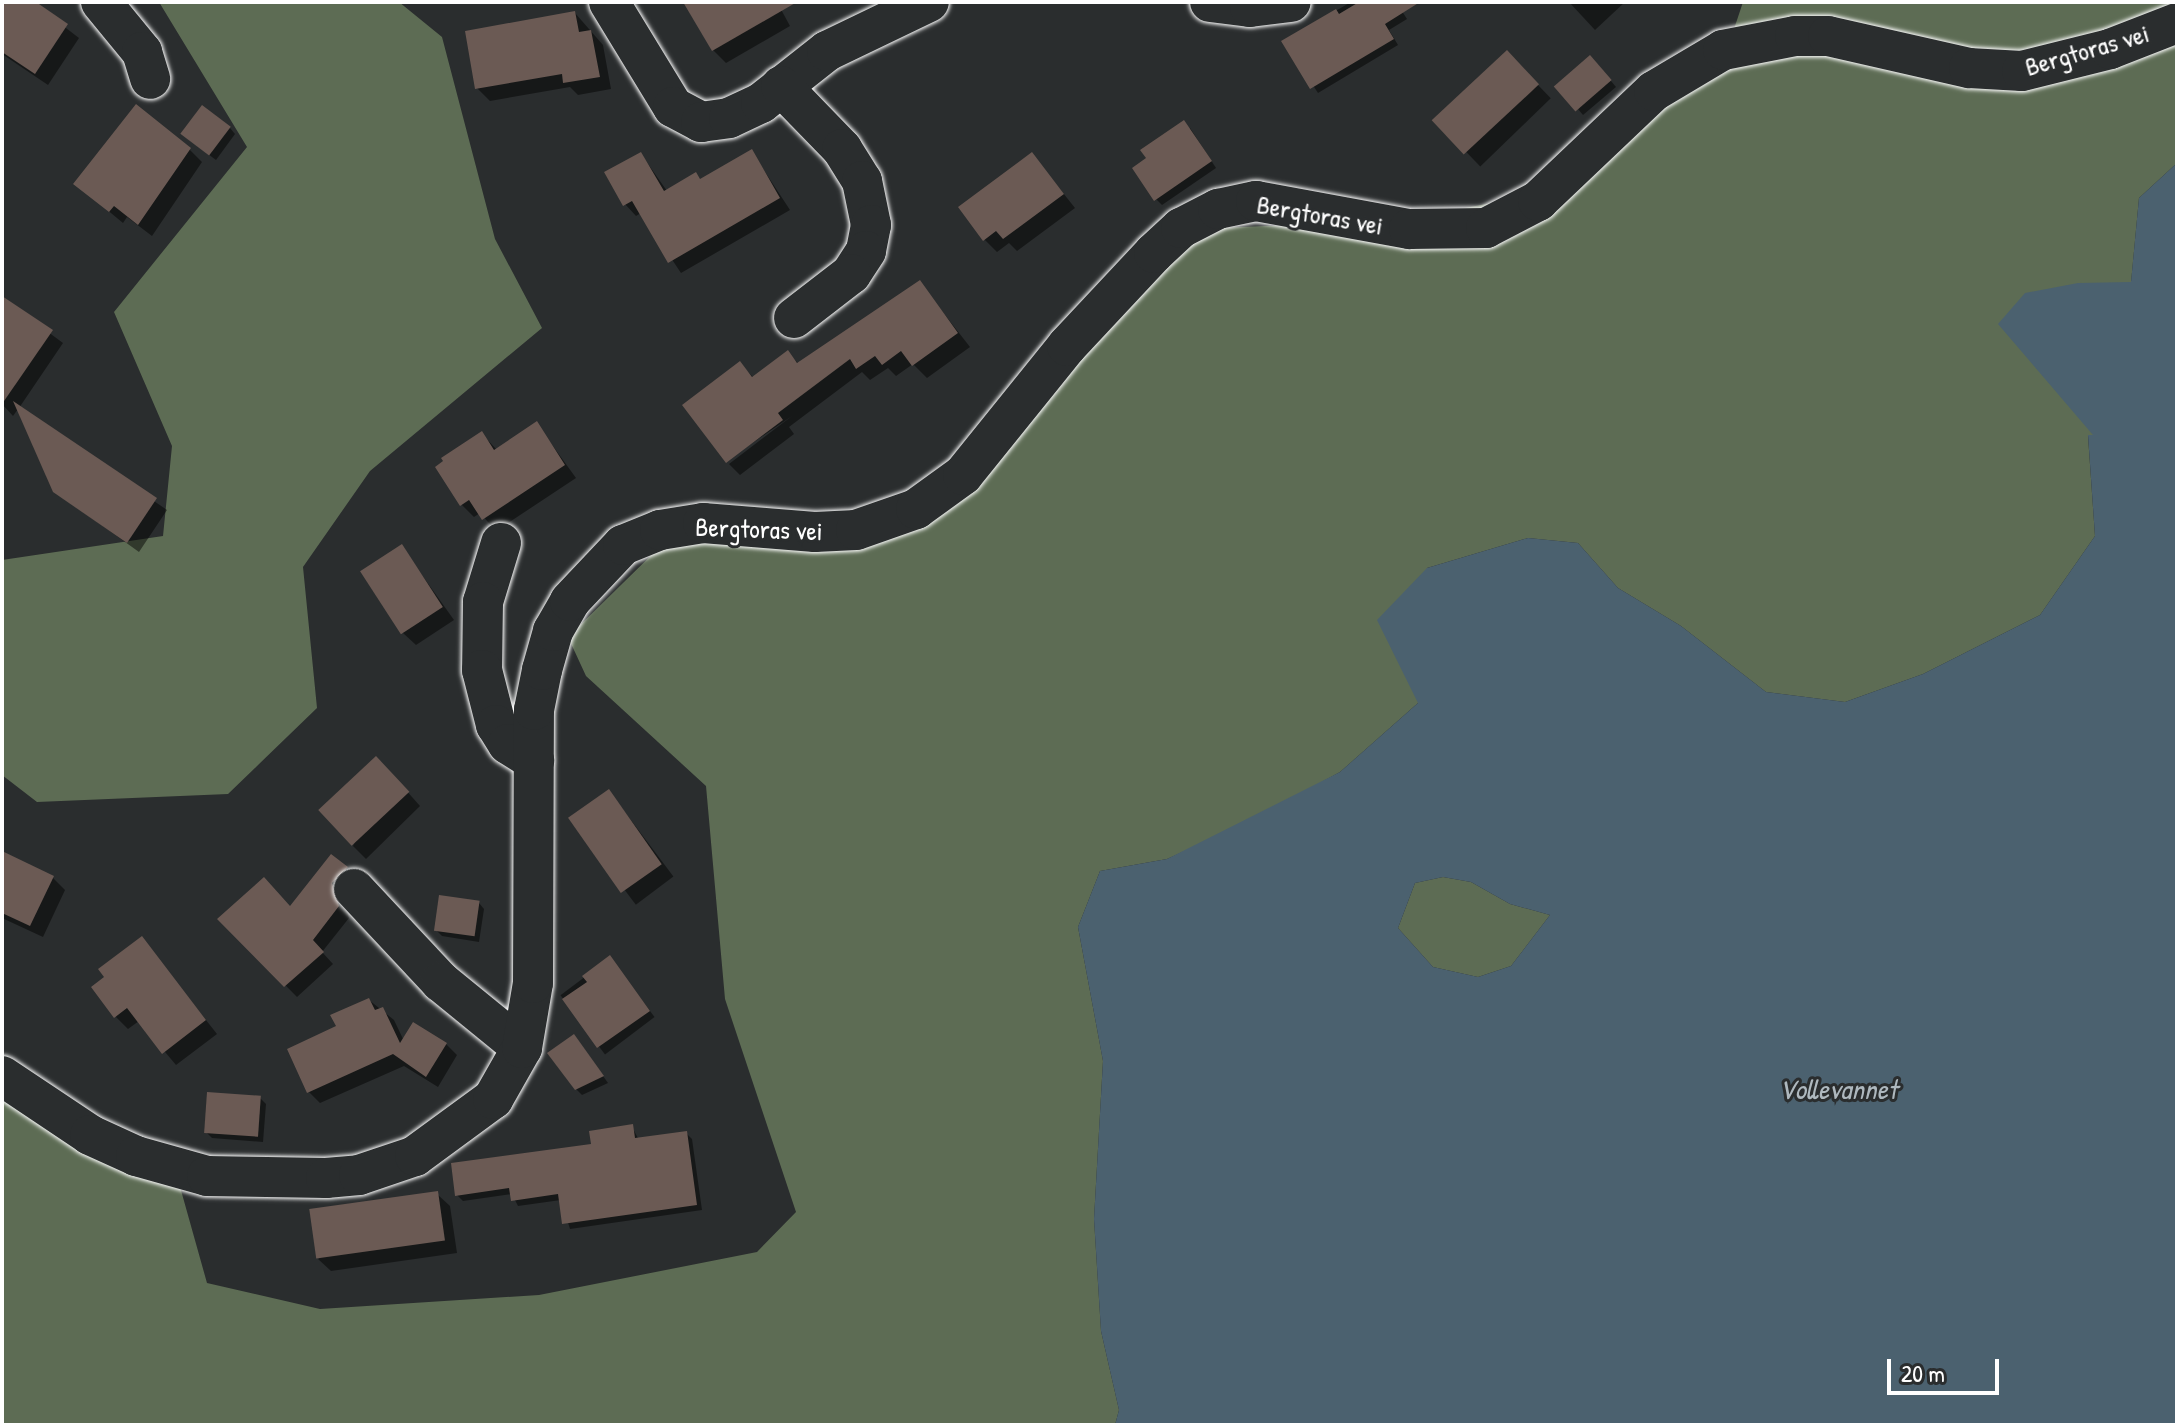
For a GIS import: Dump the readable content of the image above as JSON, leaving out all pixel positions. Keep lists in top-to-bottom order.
{
  "streets": {
    "street": ["Bergtoras vei"]
  },
  "water": ["Vollevannet"],
  "scale_bar": "20 m"
}
